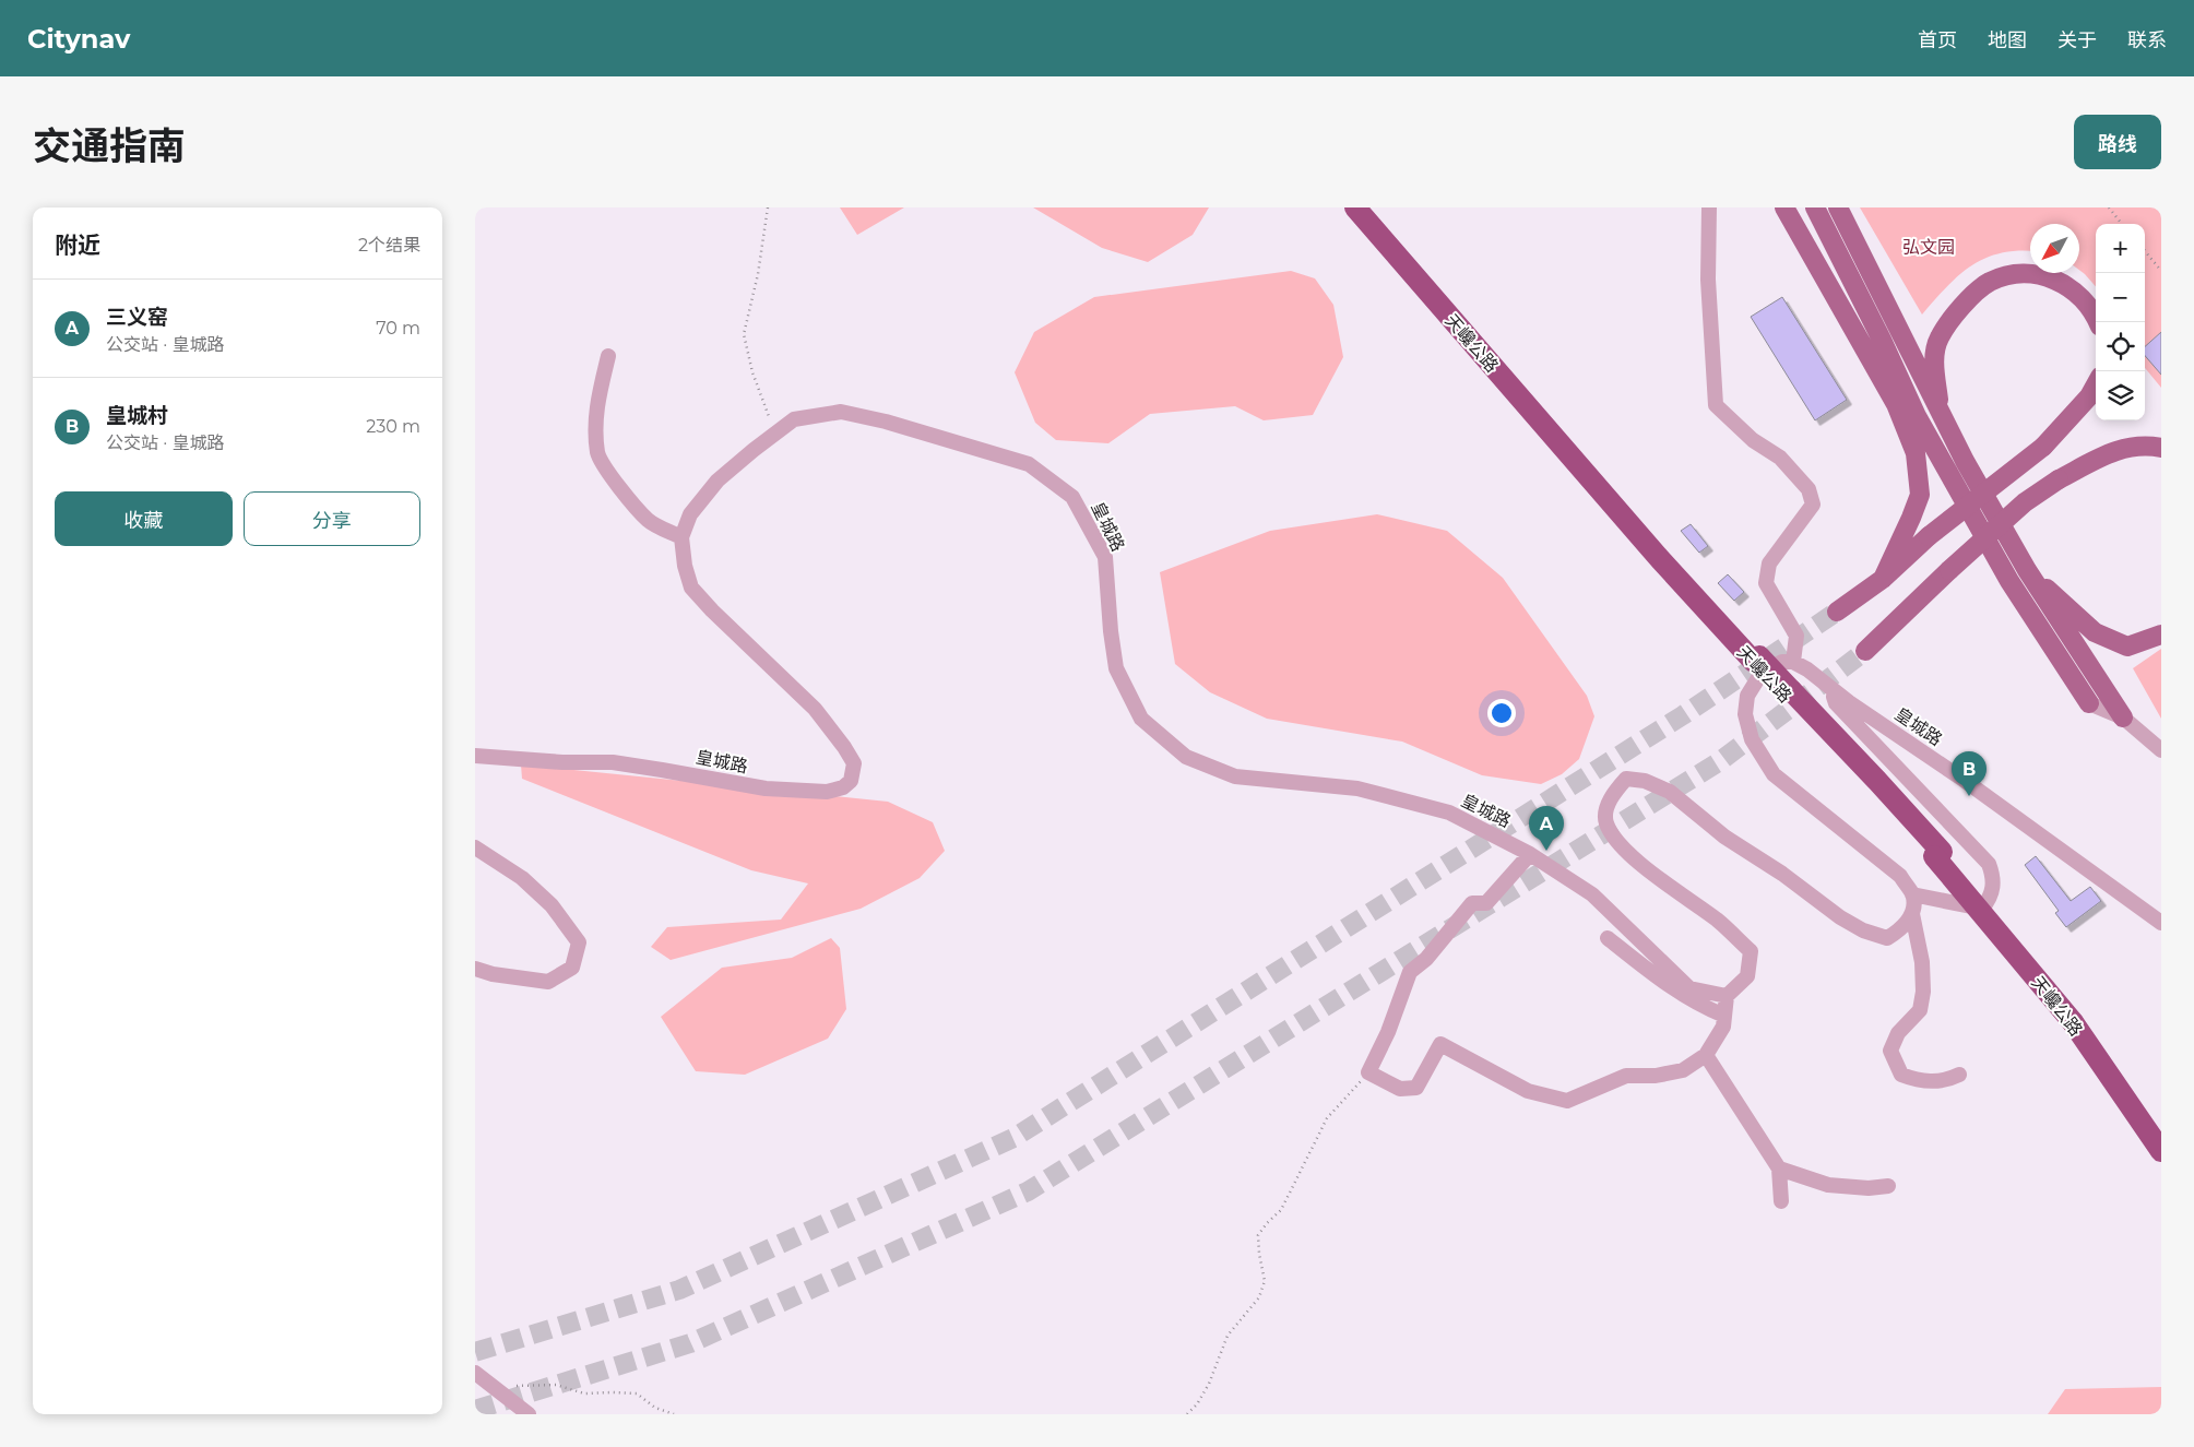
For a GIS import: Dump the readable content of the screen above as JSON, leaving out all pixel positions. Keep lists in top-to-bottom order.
{
  "streets": {
    "highway": ["天巉公路"],
    "street": ["皇城路"]
  },
  "parks": ["弘文园"],
  "north": "bottom left",
  "page": {
    "header": "Citynav",
    "nav": [
      "首页",
      "地图",
      "关于",
      "联系"
    ],
    "title": "交通指南",
    "buttons": [
      "路线",
      ["收藏", "分享"]
    ],
    "heading": ["附近", "2个结果"],
    "map_buttons": ["+", "−"],
    "list": [
      {
        "mark": "A",
        "name": "三义窑",
        "note": "公交站 · 皇城路",
        "value": "70 m"
      },
      {
        "mark": "B",
        "name": "皇城村",
        "note": "公交站 · 皇城路",
        "value": "230 m"
      }
    ],
    "pins": ["B", "A"]
  }
}
